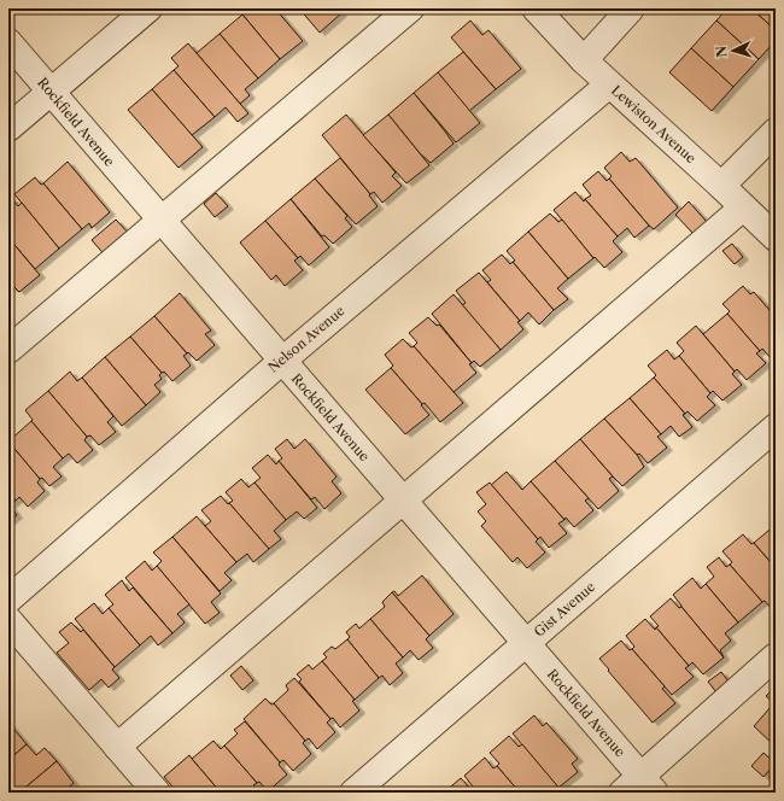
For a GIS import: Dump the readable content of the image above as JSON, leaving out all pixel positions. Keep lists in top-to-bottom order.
{
  "streets": {
    "street": [
      "Rockfield Avenue",
      "Lewiston Avenue",
      "Nelson Avenue",
      "Gist Avenue"
    ]
  },
  "crossings": [
    ["Rockfield Avenue", "Nelson Avenue"],
    ["Rockfield Avenue", "Gist Avenue"],
    ["Lewiston Avenue", "Nelson Avenue"]
  ],
  "north": "left"
}
